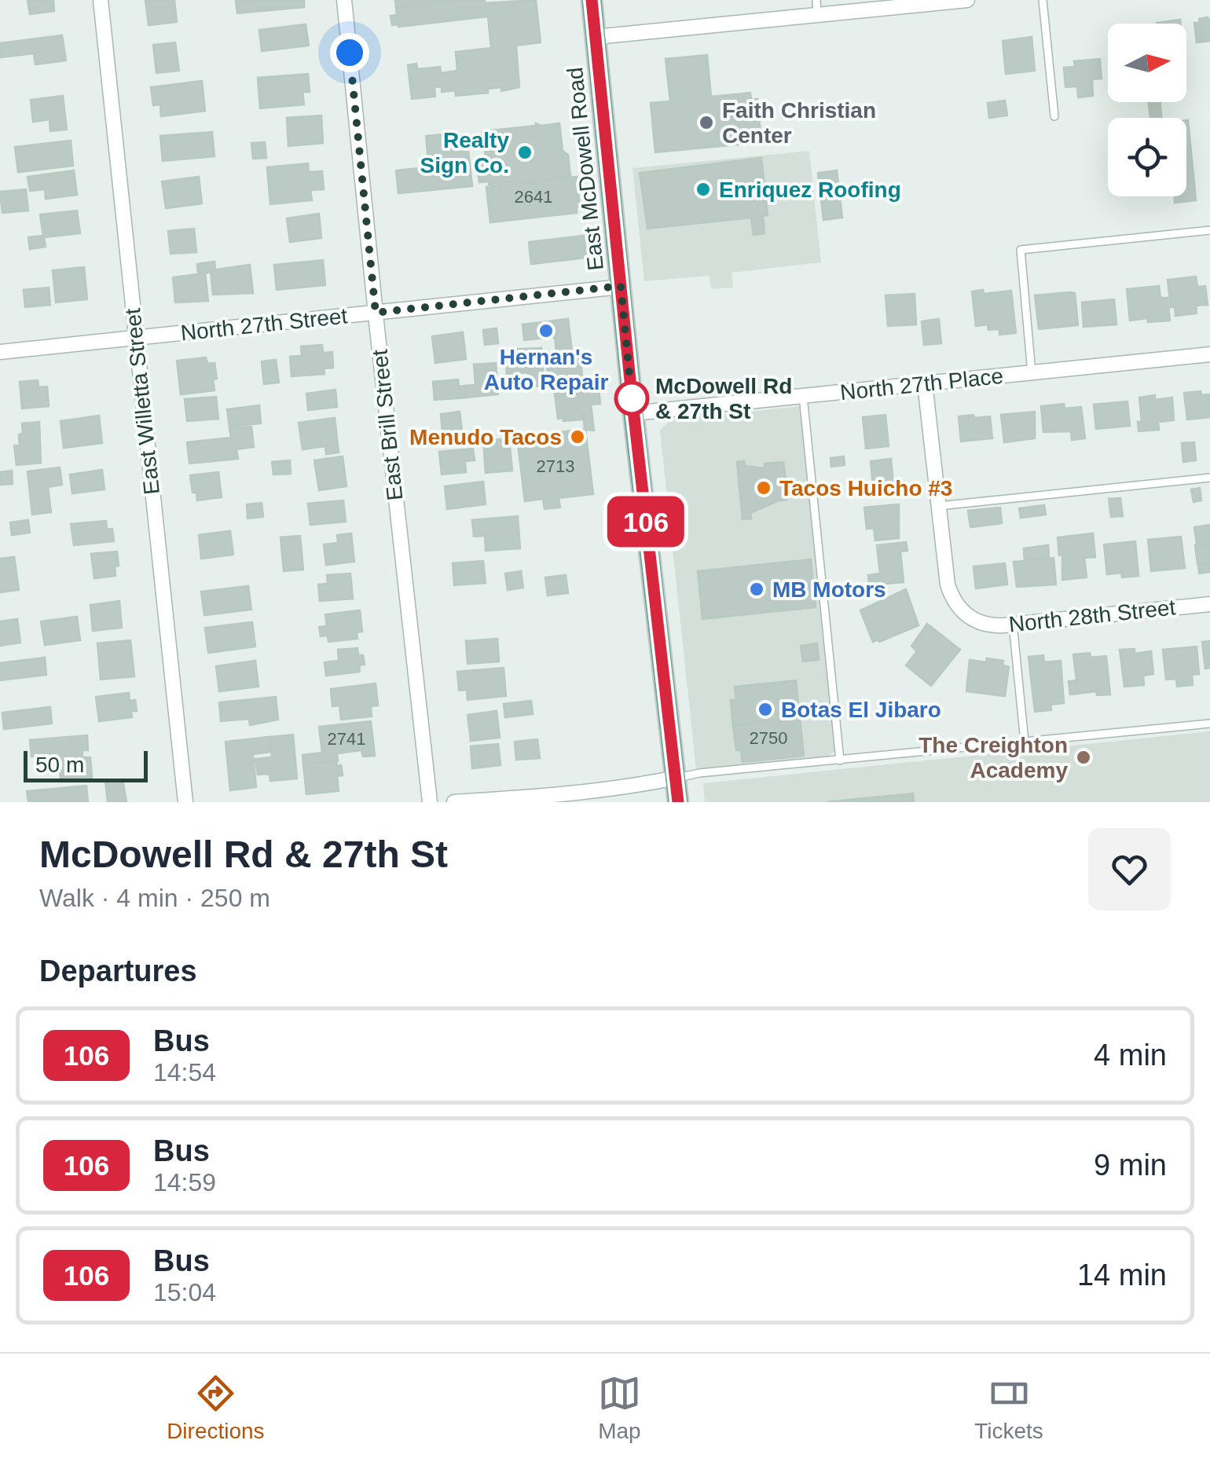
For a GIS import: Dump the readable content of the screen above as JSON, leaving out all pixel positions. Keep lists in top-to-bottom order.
{
  "streets": {
    "main road": ["East McDowell Road"],
    "street": [
      "North 27th Street",
      "North 27th Place",
      "East Willetta Street",
      "East Brill Street",
      "North 28th Street"
    ]
  },
  "crossings": [
    ["East McDowell Road", "North 27th Street"],
    ["East McDowell Road", "North 27th Place"],
    ["North 27th Street", "East Willetta Street"],
    ["North 27th Street", "East Brill Street"]
  ],
  "places": [
    "Faith Christian Center",
    "Realty Sign Co.",
    "Enriquez Roofing",
    "Hernan's Auto Repair",
    "McDowell Rd & 27th St",
    "Menudo Tacos",
    "Tacos Huicho #3",
    "MB Motors",
    "Botas El Jibaro",
    "The Creighton Academy"
  ],
  "lines": ["bus line 106"],
  "house_numbers": [
    "2641",
    "2713",
    "2750",
    "2741"
  ],
  "scale_bar": "50 m",
  "north": "right",
  "page": {
    "on_map": "106",
    "scale": "50 m",
    "heading": [
      ["McDowell Rd & 27th St", "Walk · 4 min · 250 m"],
      "Departures"
    ],
    "list": [
      {
        "mark": "106",
        "name": "Bus",
        "note": "14:54",
        "value": "4 min"
      },
      {
        "mark": "106",
        "name": "Bus",
        "note": "14:59",
        "value": "9 min"
      },
      {
        "mark": "106",
        "name": "Bus",
        "note": "15:04",
        "value": "14 min"
      }
    ],
    "tabs": ["Directions", "Map", "Tickets"]
  }
}
